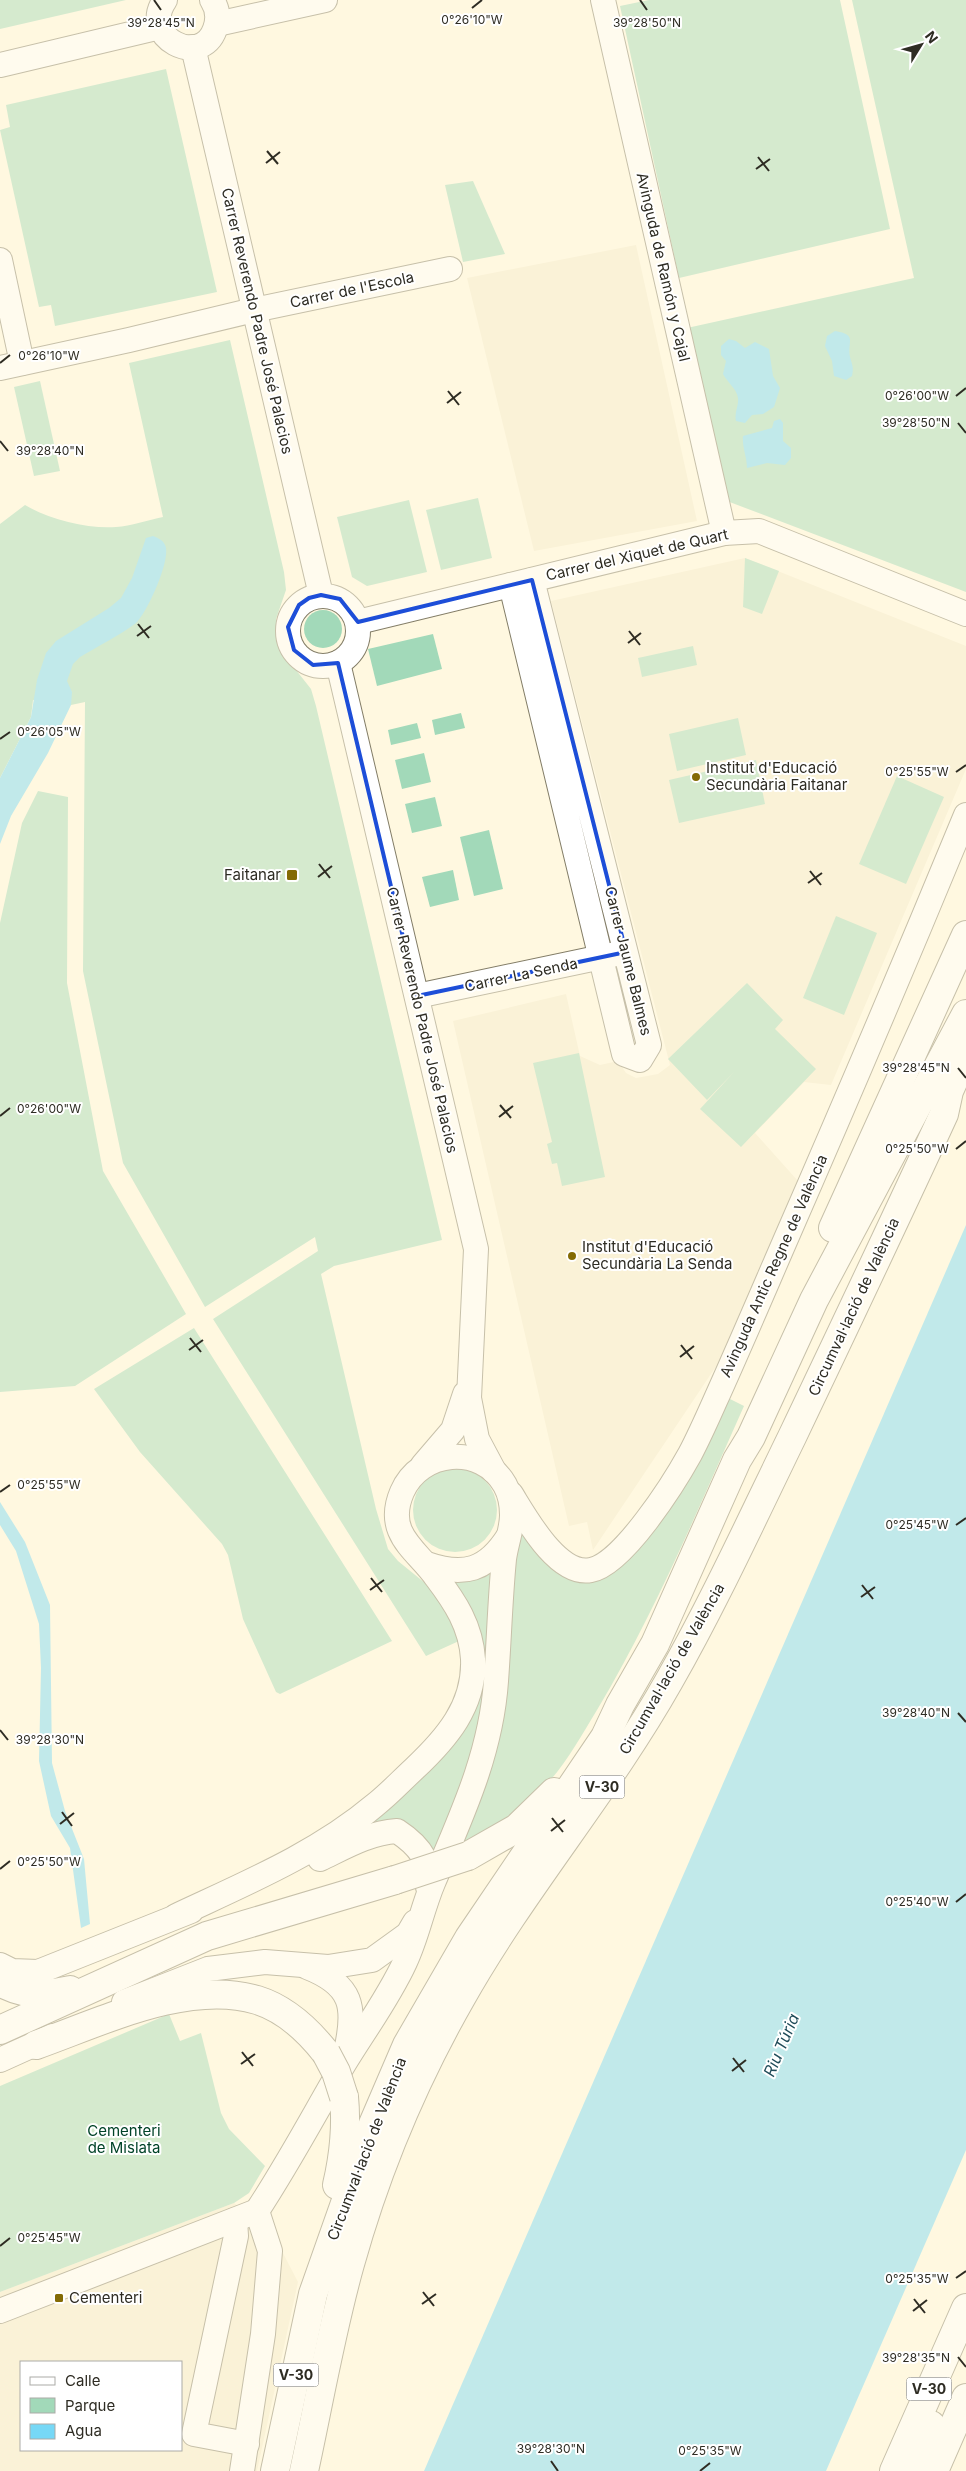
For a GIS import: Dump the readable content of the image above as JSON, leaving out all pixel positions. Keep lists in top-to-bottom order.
{
  "streets": {
    "highway": ["Circumval·lació de València", "V-30"],
    "street": [
      "Avinguda de Ramón y Cajal",
      "Carrer de l'Escola",
      "Carrer Reverendo Padre José Palacios",
      "Carrer del Xiquet de Quart",
      "Carrer Jaume Balmes",
      "Carrer La Senda",
      "Avinguda Antic Regne de València"
    ]
  },
  "crossings": [
    ["Avinguda de Ramón y Cajal", "Carrer del Xiquet de Quart"],
    ["Carrer de l'Escola", "Carrer Reverendo Padre José Palacios"],
    ["Carrer Reverendo Padre José Palacios", "Carrer del Xiquet de Quart"],
    ["Carrer Reverendo Padre José Palacios", "Carrer La Senda"],
    ["Carrer Reverendo Padre José Palacios", "Avinguda Antic Regne de València"],
    ["Carrer del Xiquet de Quart", "Carrer Jaume Balmes"],
    ["Carrer Jaume Balmes", "Carrer La Senda"]
  ],
  "water": ["Riu Túria"],
  "parks": ["Cementeri de Mislata"],
  "places": {
    "other": ["Institut d'Educació Secundària Faitanar", "Institut d'Educació Secundària La Senda"],
    "transit": ["Faitanar", "Cementeri"]
  },
  "legend": ["Calle", "Parque", "Agua"],
  "north": "top right",
  "coordinates": [
    "0°26'10\"W",
    "39°28'45\"N",
    "39°28'50\"N",
    "0°26'00\"W",
    "39°28'40\"N",
    "0°26'05\"W",
    "0°25'55\"W",
    "0°25'50\"W",
    "0°25'45\"W",
    "39°28'30\"N",
    "0°25'40\"W",
    "0°25'35\"W",
    "39°28'35\"N"
  ]
}
